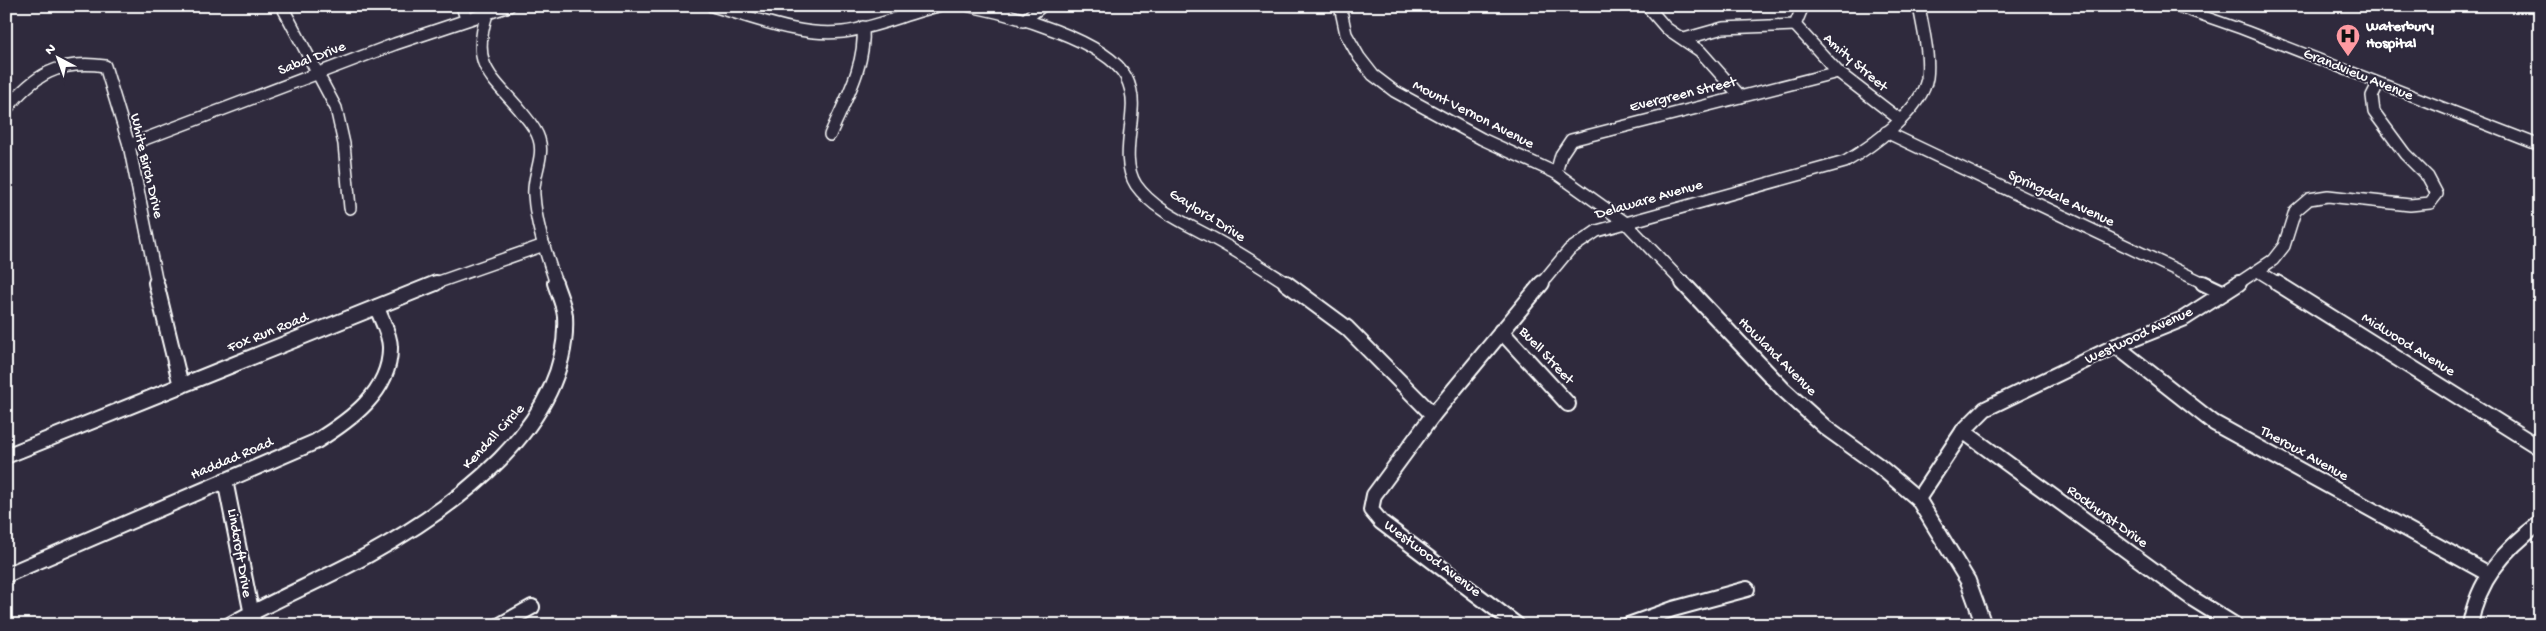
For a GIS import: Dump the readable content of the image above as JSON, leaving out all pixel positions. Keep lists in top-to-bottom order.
{
  "streets": {
    "main road": ["Grandview Avenue"],
    "street": [
      "Sabal Drive",
      "Amity Street",
      "Evergreen Street",
      "Mount Vernon Avenue",
      "White Birch Drive",
      "Springdale Avenue",
      "Delaware Avenue",
      "Gaylord Drive",
      "Fox Run Road",
      "Westwood Avenue",
      "Midwood Avenue",
      "Buell Street",
      "Howland Avenue",
      "Kendall Circle",
      "Theroux Avenue",
      "Haddad Road",
      "Rockhurst Drive",
      "Lindcroft Drive"
    ]
  },
  "crossings": [
    ["Sabal Drive", "White Birch Drive"],
    ["Sabal Drive", "Kendall Circle"],
    ["Amity Street", "Evergreen Street"],
    ["Amity Street", "Delaware Avenue"],
    ["Grandview Avenue", "Westwood Avenue"],
    ["Evergreen Street", "Mount Vernon Avenue"],
    ["Mount Vernon Avenue", "Delaware Avenue"],
    ["Mount Vernon Avenue", "Howland Avenue"],
    ["White Birch Drive", "Fox Run Road"],
    ["Springdale Avenue", "Delaware Avenue"],
    ["Springdale Avenue", "Westwood Avenue"],
    ["Delaware Avenue", "Gaylord Drive"],
    ["Delaware Avenue", "Westwood Avenue"],
    ["Delaware Avenue", "Buell Street"],
    ["Delaware Avenue", "Howland Avenue"],
    ["Fox Run Road", "Kendall Circle"],
    ["Fox Run Road", "Haddad Road"],
    ["Westwood Avenue", "Midwood Avenue"],
    ["Westwood Avenue", "Howland Avenue"],
    ["Westwood Avenue", "Theroux Avenue"],
    ["Westwood Avenue", "Rockhurst Drive"],
    ["Kendall Circle", "Lindcroft Drive"],
    ["Haddad Road", "Lindcroft Drive"]
  ],
  "places": {
    "hospital": ["Waterbury Hospital"]
  },
  "north": "top left"
}
